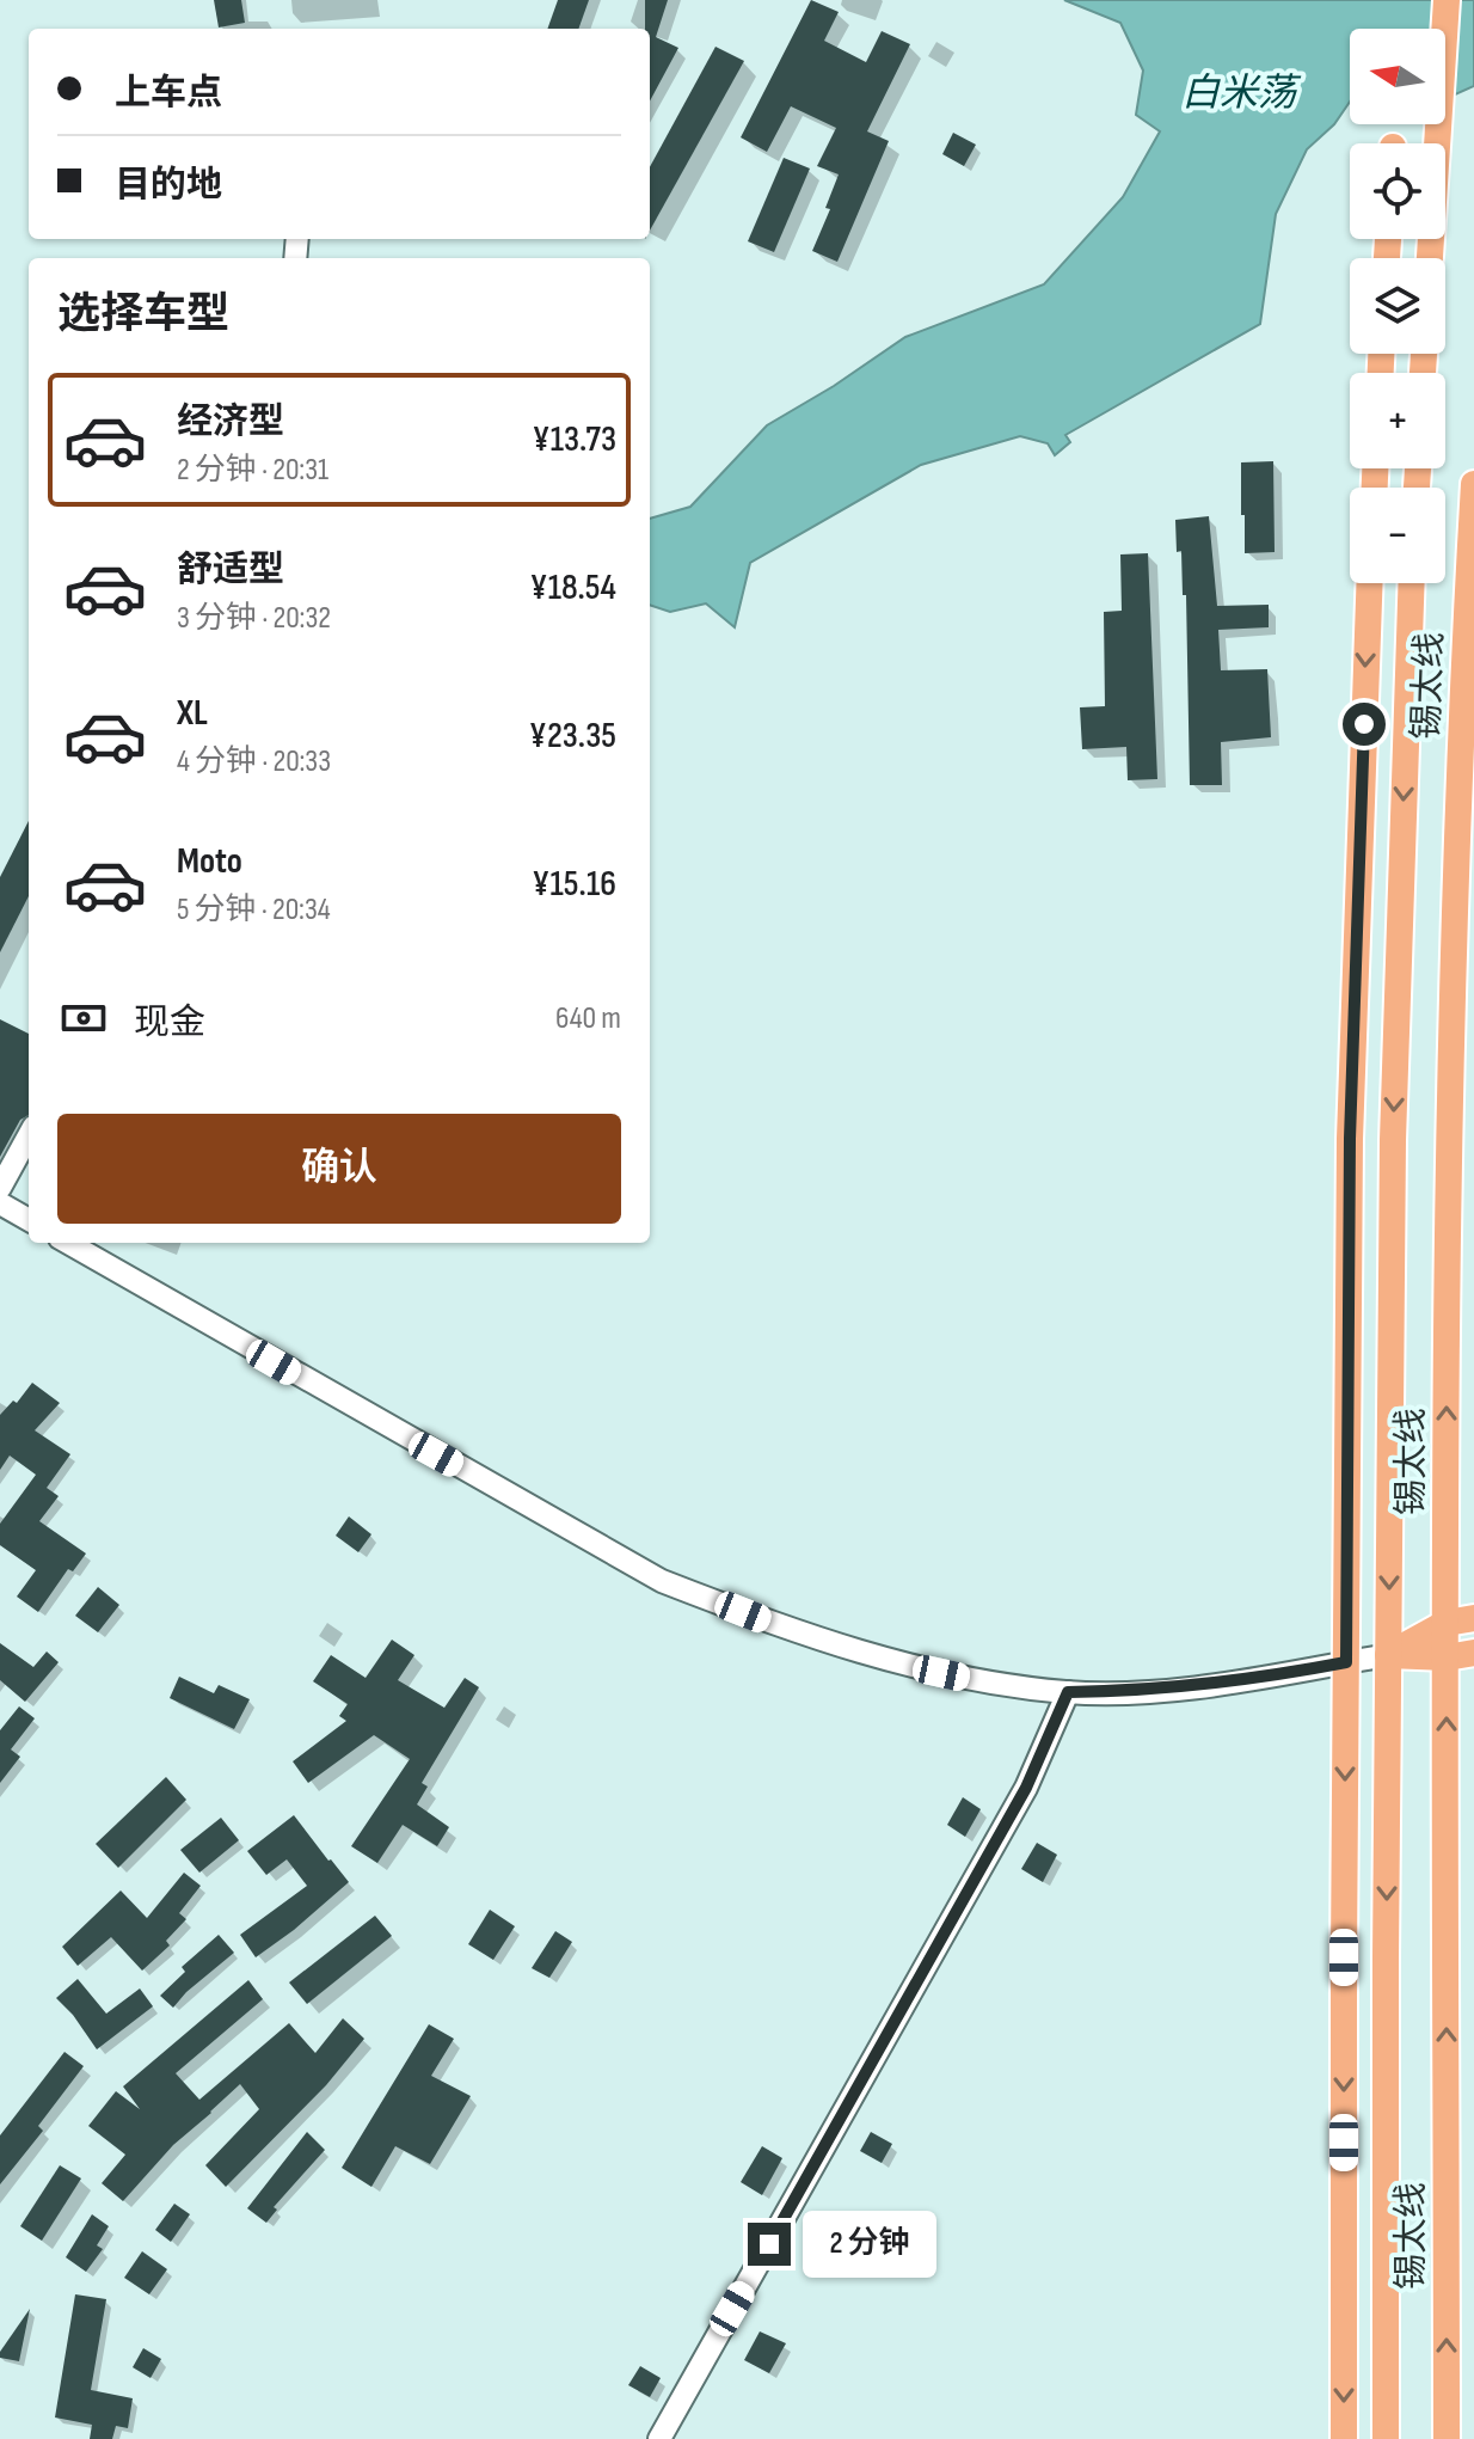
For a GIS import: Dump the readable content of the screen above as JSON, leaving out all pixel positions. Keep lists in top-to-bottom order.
{
  "streets": {
    "main road": ["锡太线"]
  },
  "water": ["白米荡"],
  "north": "left",
  "page": {
    "map_buttons": ["+", "−"],
    "banner": ["上车点", "目的地"],
    "heading": "选择车型",
    "list": [
      {
        "name": "经济型",
        "note": "2 分钟 · 20:31",
        "value": "¥13.73"
      },
      {
        "name": "舒适型",
        "note": "3 分钟 · 20:32",
        "value": "¥18.54"
      },
      {
        "name": "XL",
        "note": "4 分钟 · 20:33",
        "value": "¥23.35"
      },
      {
        "name": "Moto",
        "note": "5 分钟 · 20:34",
        "value": "¥15.16"
      }
    ],
    "pay": ["现金", "640 m"],
    "buttons": "确认",
    "bubble": "2 分钟"
  }
}
